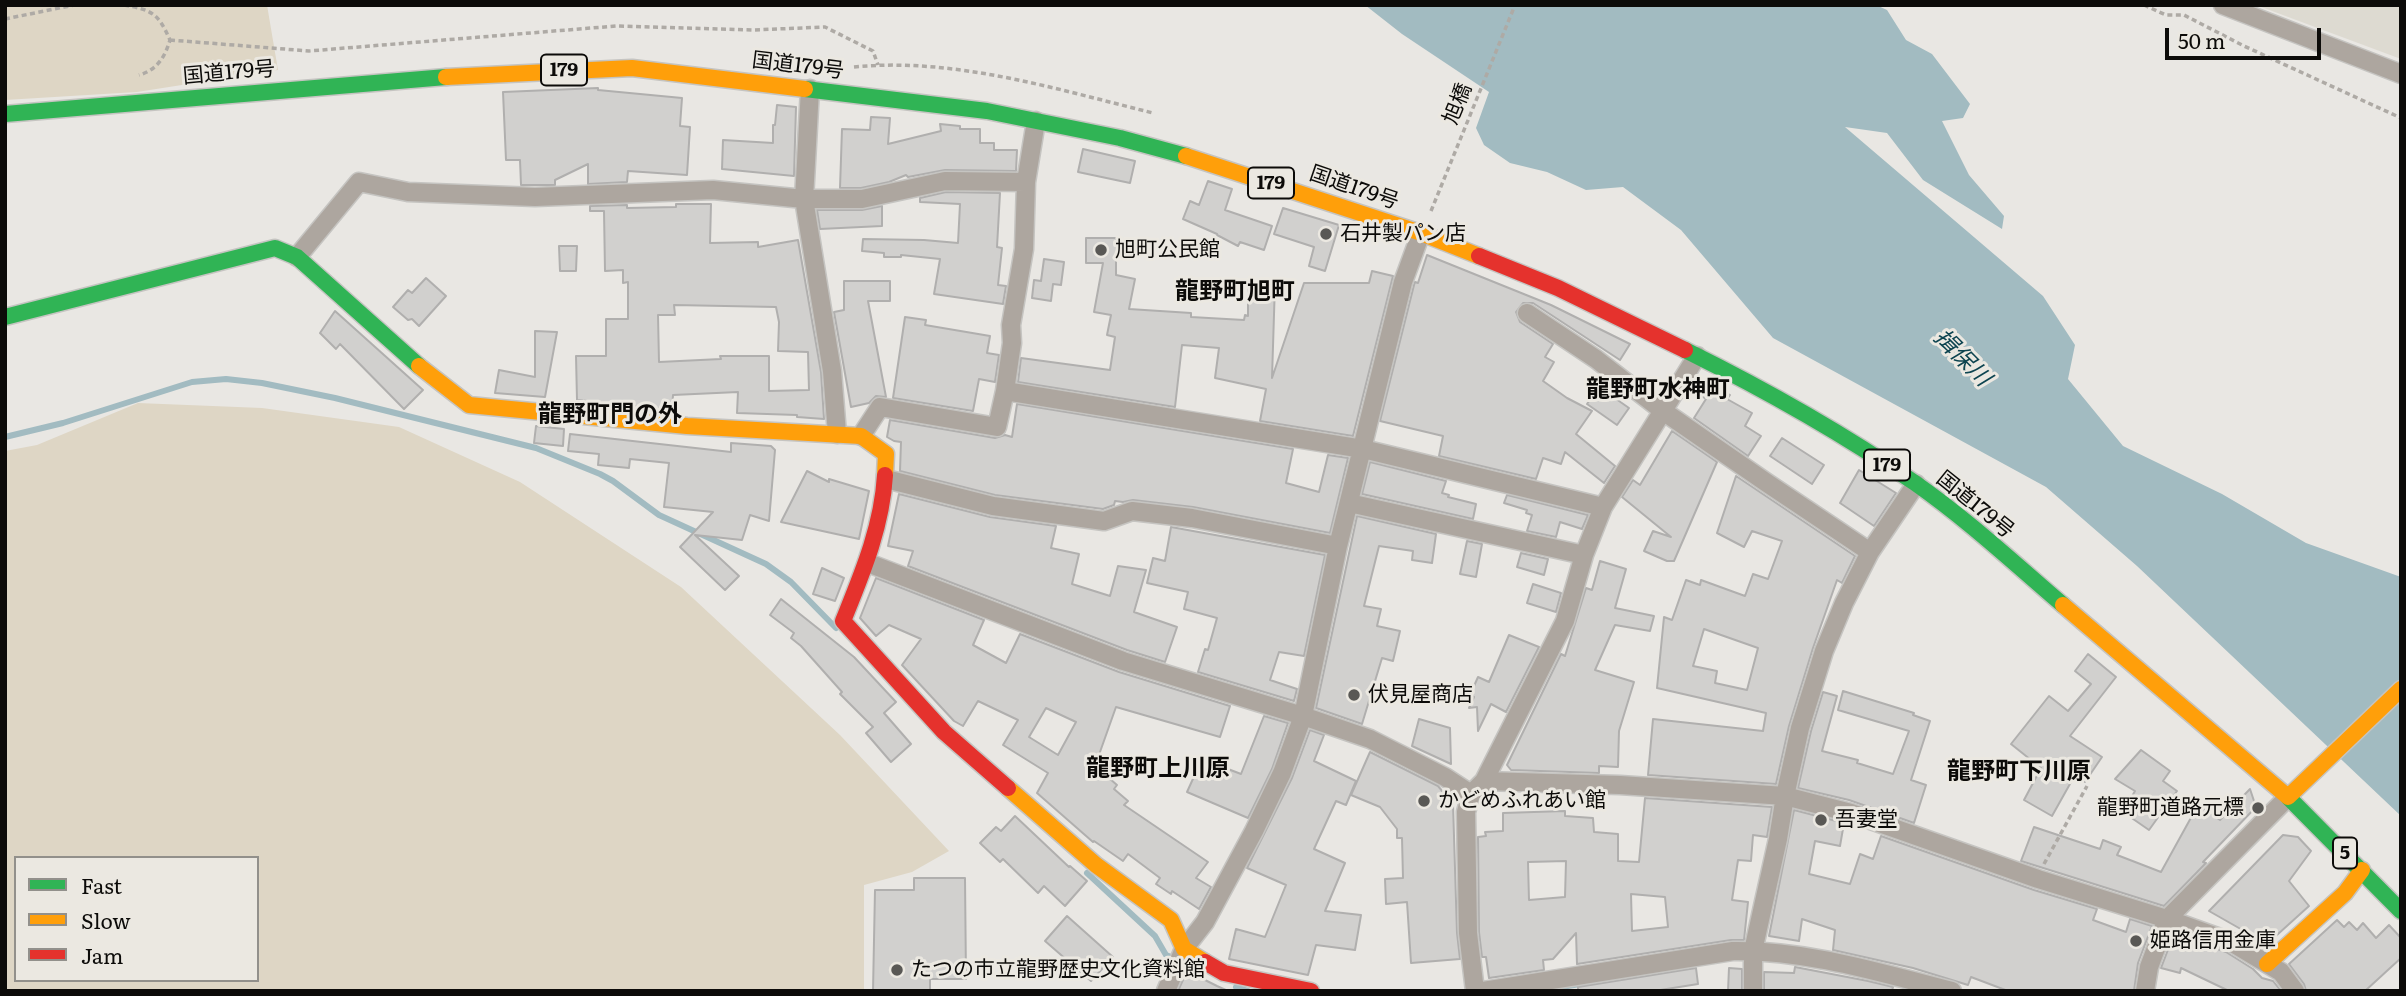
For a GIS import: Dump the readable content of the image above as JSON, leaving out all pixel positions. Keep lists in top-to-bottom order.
{
  "streets": {
    "main road": ["国道179号", "179", "5"],
    "path": ["旭橋"]
  },
  "crossings": [
    ["国道179号", "5"]
  ],
  "districts": [
    "龍野町旭町",
    "龍野町水神町",
    "龍野町門の外",
    "龍野町上川原",
    "龍野町下川原"
  ],
  "water": ["揖保川"],
  "places": [
    "石井製パン店",
    "旭町公民館",
    "伏見屋商店",
    "かどめふれあい館",
    "龍野町道路元標",
    "吾妻堂",
    "姫路信用金庫",
    "たつの市立龍野歴史文化資料館"
  ],
  "legend": ["Fast", "Slow", "Jam"],
  "scale_bar": "50 m"
}
